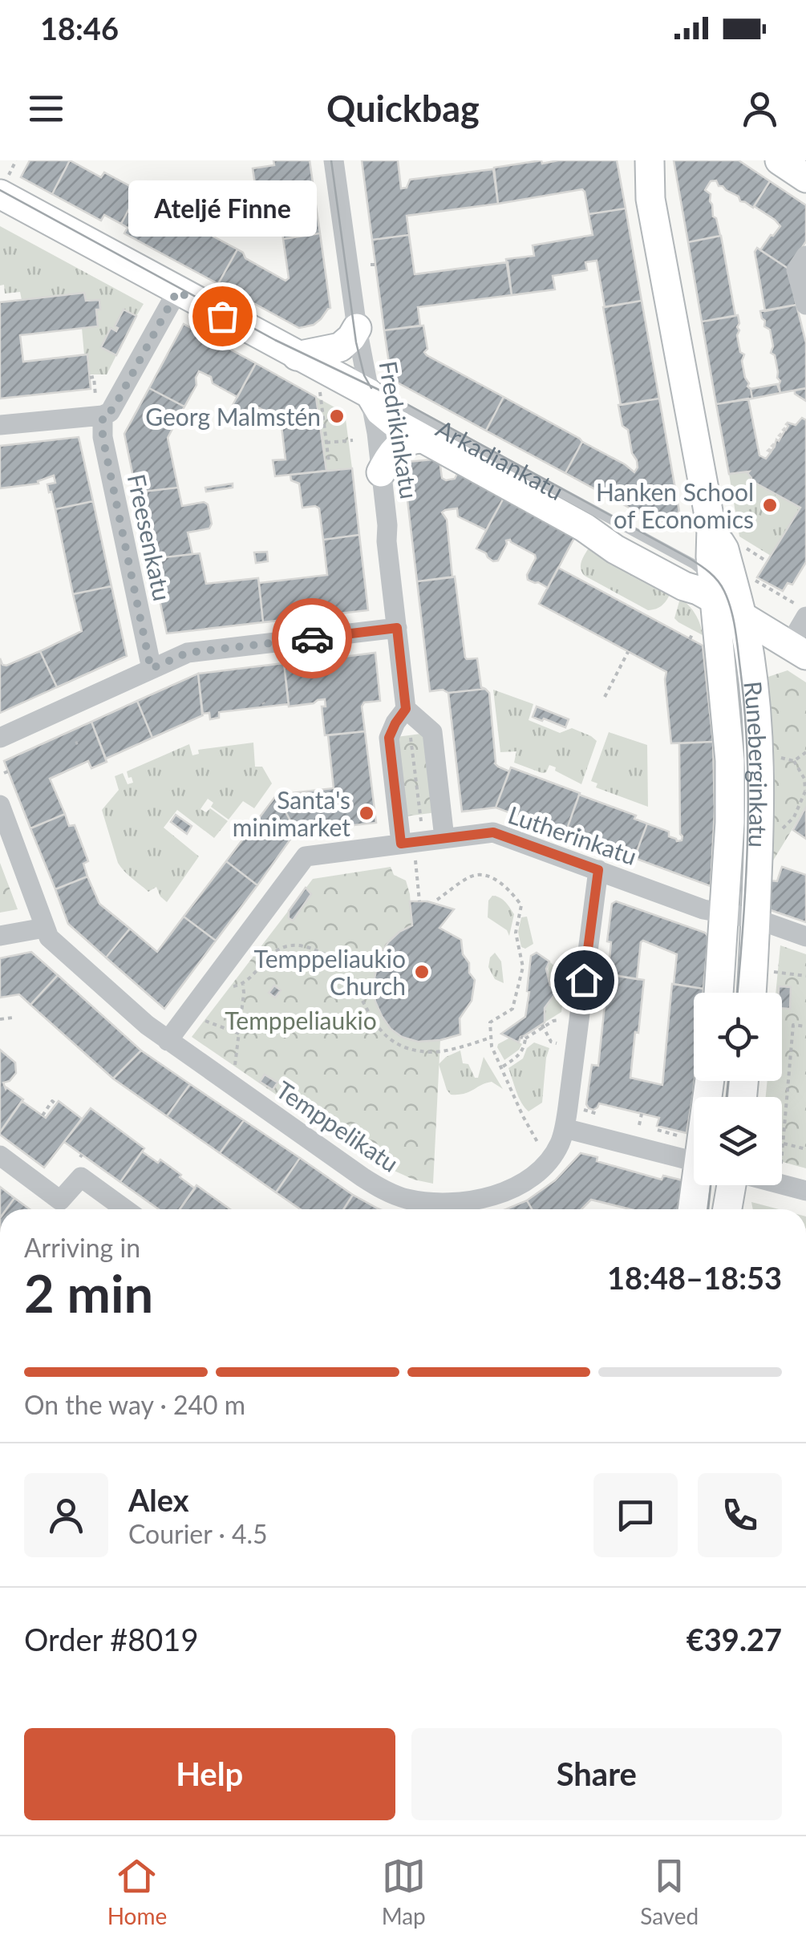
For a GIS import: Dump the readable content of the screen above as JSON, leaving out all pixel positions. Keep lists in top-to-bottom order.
{
  "streets": {
    "main road": ["Arkadiankatu", "Runeberginkatu"],
    "street": [
      "Fredrikinkatu",
      "Freesenkatu",
      "Lutherinkatu",
      "Temppelikatu"
    ]
  },
  "crossings": [
    ["Fredrikinkatu", "Arkadiankatu"],
    ["Arkadiankatu", "Runeberginkatu"],
    ["Runeberginkatu", "Lutherinkatu"],
    ["Lutherinkatu", "Temppelikatu"]
  ],
  "parks": ["Temppeliaukio"],
  "places": [
    "Ateljé Finne",
    "Georg Malmstén",
    "Hanken School of Economics",
    "Santa's minimarket",
    "Temppeliaukio Church"
  ],
  "page": {
    "status": "18:46",
    "header": "Quickbag",
    "bubble": "Ateljé Finne",
    "heading": ["2 min", "Arriving in", "18:48–18:53"],
    "panel": [
      "Alex",
      "Courier · 4.5",
      "Order #8019",
      "€39.27"
    ],
    "bar": "On the way · 240 m",
    "buttons": ["Help", "Share"],
    "tabs": ["Home", "Map", "Saved"]
  }
}
